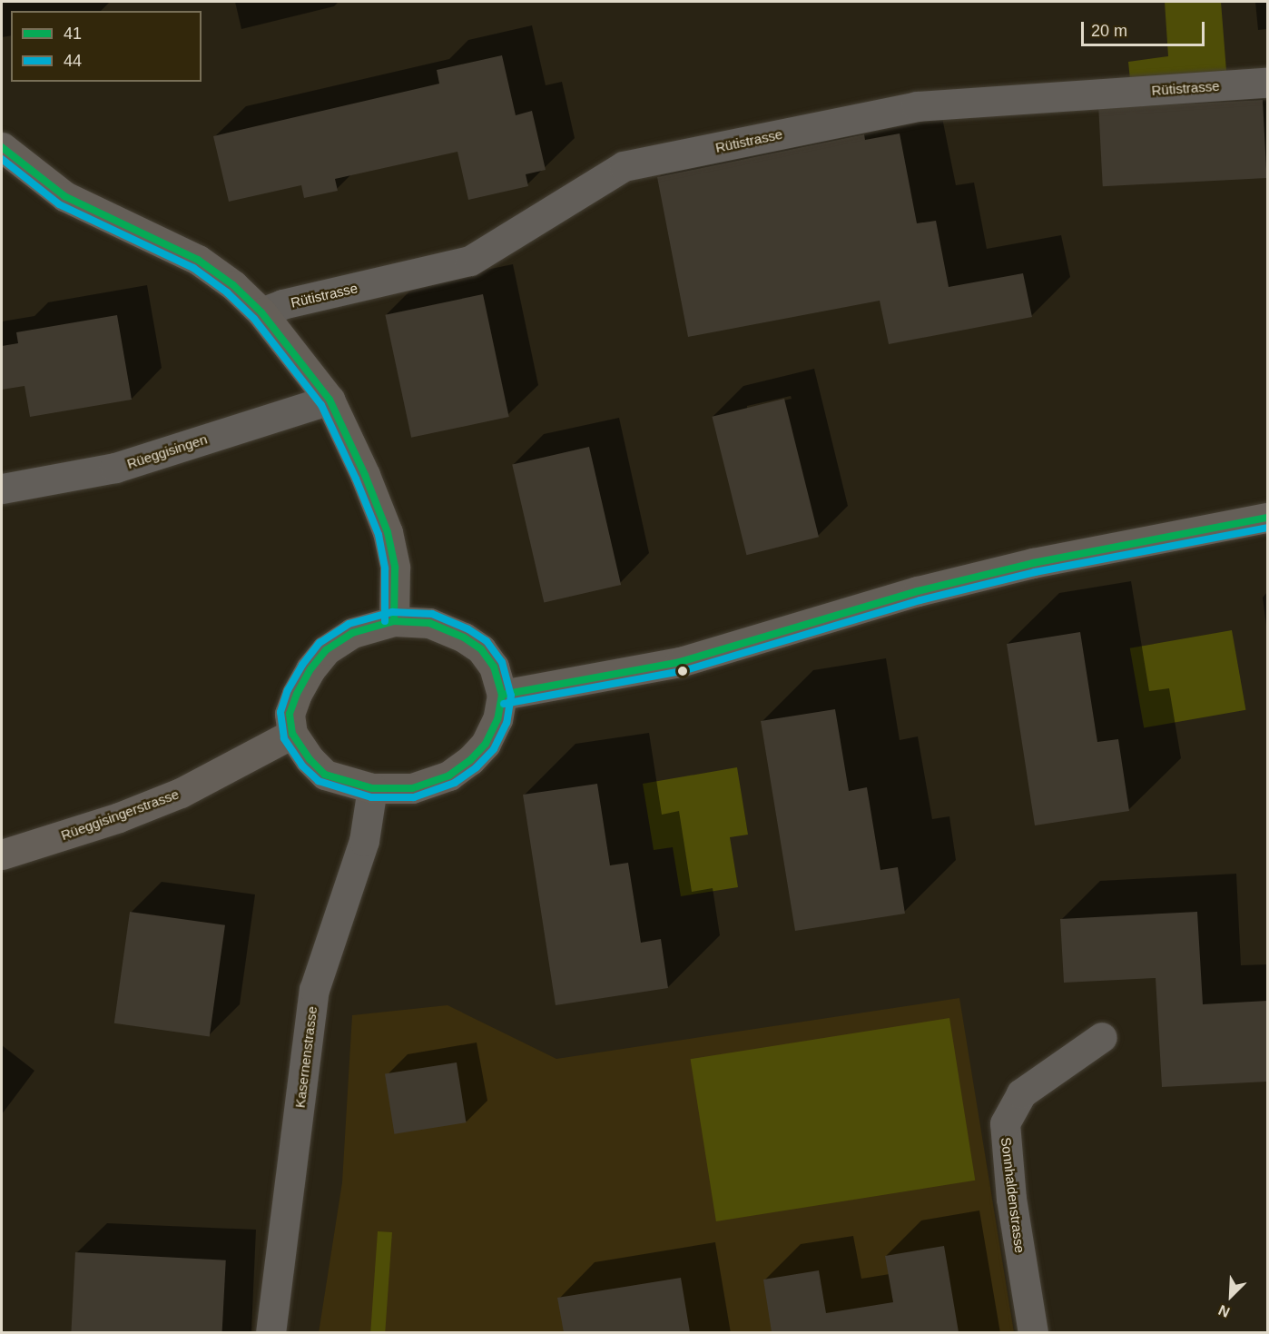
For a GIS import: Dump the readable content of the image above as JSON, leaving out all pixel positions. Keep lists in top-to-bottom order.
{
  "streets": {
    "street": [
      "Rütistrasse",
      "Rüeggisingen",
      "Rüeggisingerstrasse",
      "Kasernenstrasse",
      "Sonnhaldenstrasse"
    ]
  },
  "crossings": [
    ["Rüeggisingerstrasse", "Kasernenstrasse"]
  ],
  "lines": ["transit line 41", "transit line 44"],
  "legend": ["41", "44"],
  "scale_bar": "20 m",
  "north": "bottom left"
}
